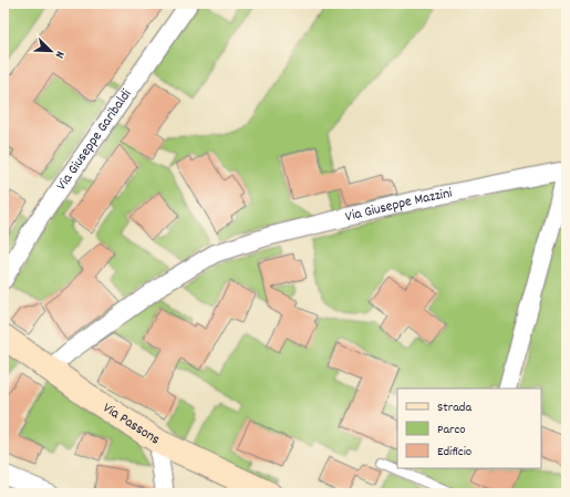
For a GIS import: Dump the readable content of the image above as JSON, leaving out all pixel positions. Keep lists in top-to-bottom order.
{
  "streets": {
    "street": ["Via Giuseppe Garibaldi", "Via Giuseppe Mazzini", "Via Passons"]
  },
  "crossings": [
    ["Via Giuseppe Mazzini", "Via Passons"]
  ],
  "legend": ["Strada", "Parco", "Edificio"],
  "north": "bottom right"
}
